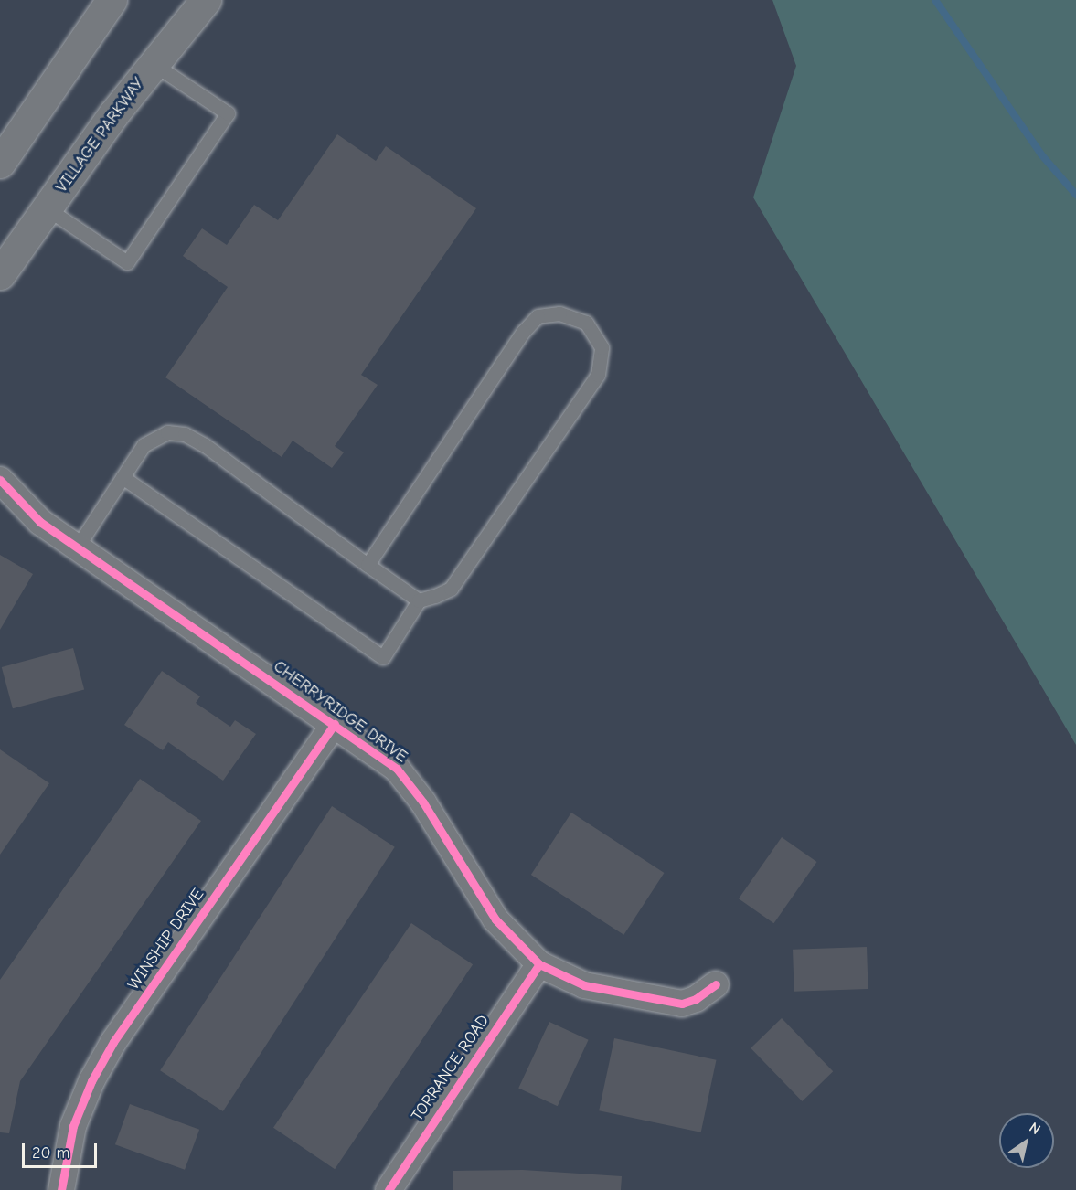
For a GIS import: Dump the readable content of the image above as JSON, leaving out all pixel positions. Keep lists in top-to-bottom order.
{
  "streets": {
    "main road": ["VILLAGE PARKWAY"],
    "street": ["CHERRYRIDGE DRIVE", "WINSHIP DRIVE", "TORRANCE ROAD"]
  },
  "crossings": [
    ["CHERRYRIDGE DRIVE", "WINSHIP DRIVE"],
    ["CHERRYRIDGE DRIVE", "TORRANCE ROAD"]
  ],
  "scale_bar": "20 m",
  "north": "top right"
}
